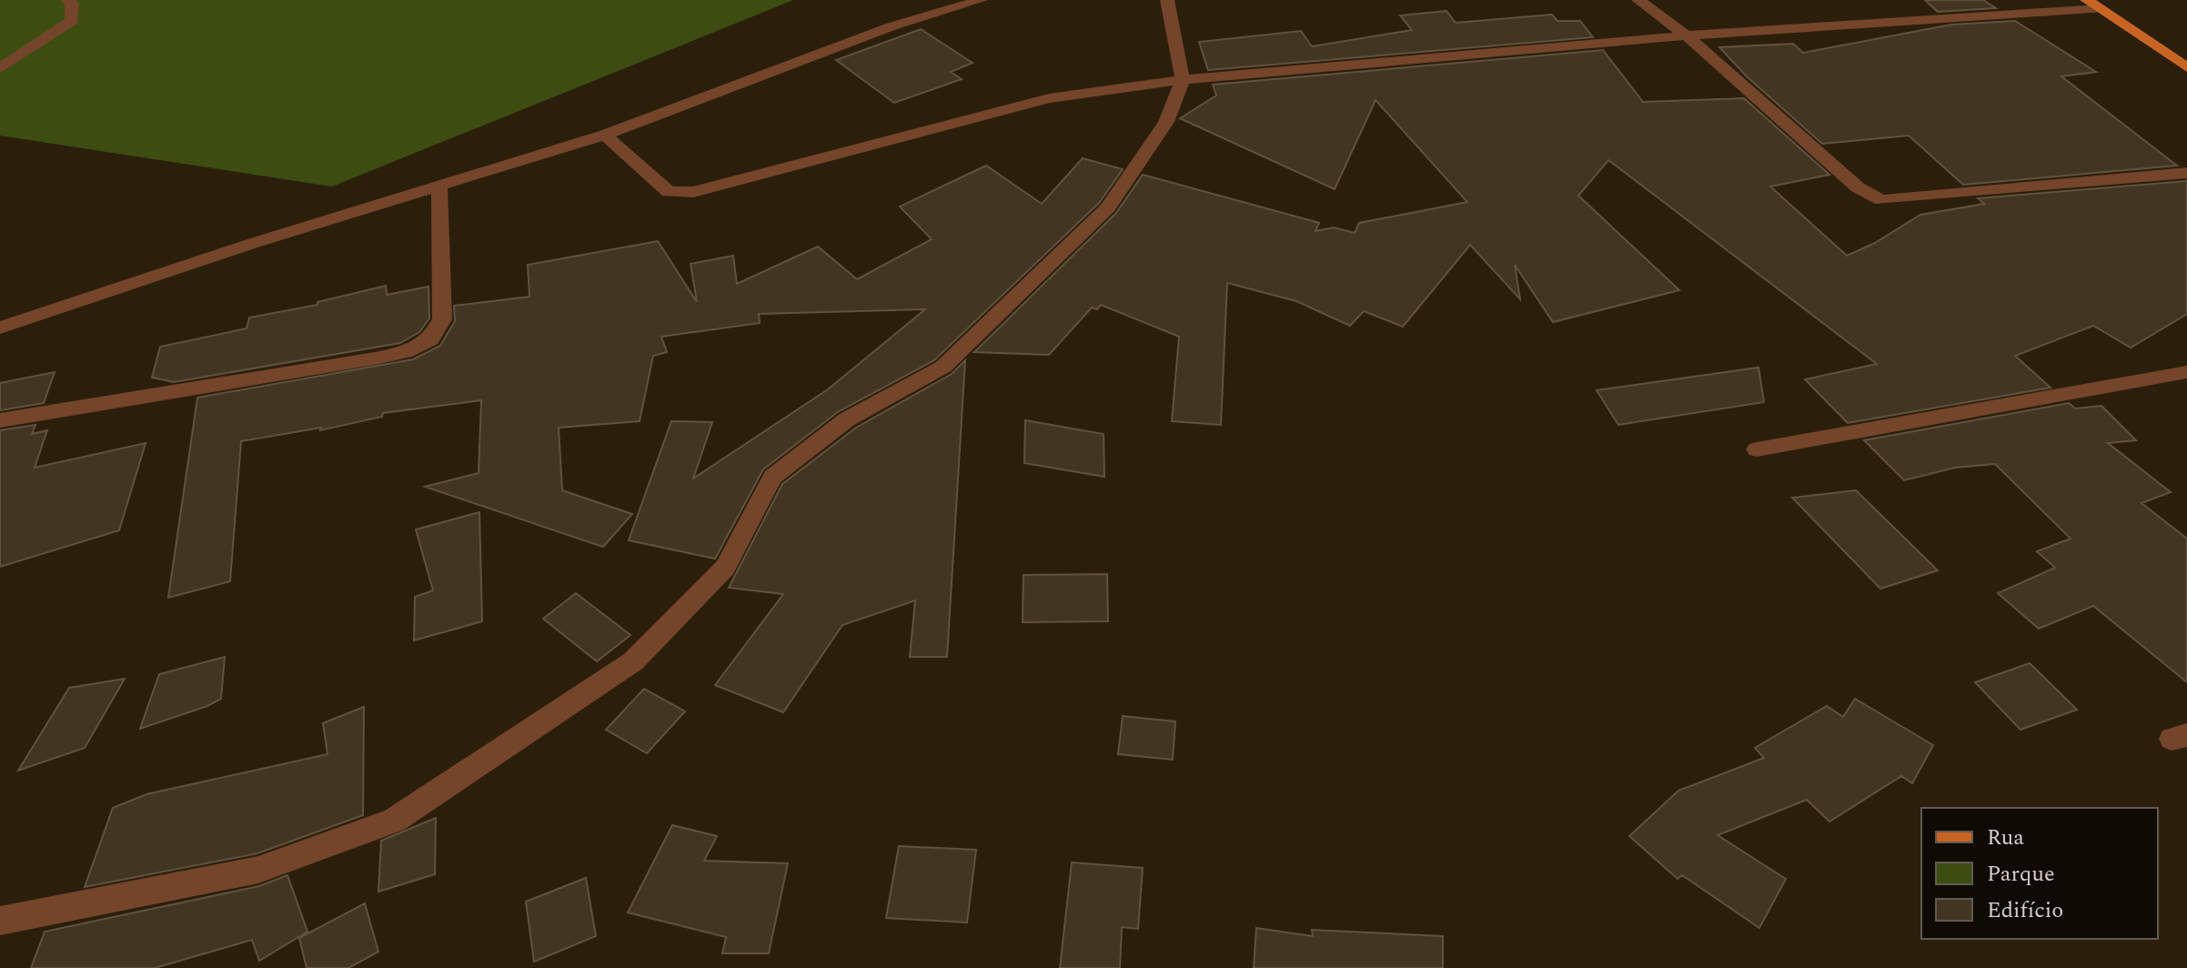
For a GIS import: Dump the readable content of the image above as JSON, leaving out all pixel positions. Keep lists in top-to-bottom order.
{
  "legend": ["Rua", "Parque", "Edifício"]
}
